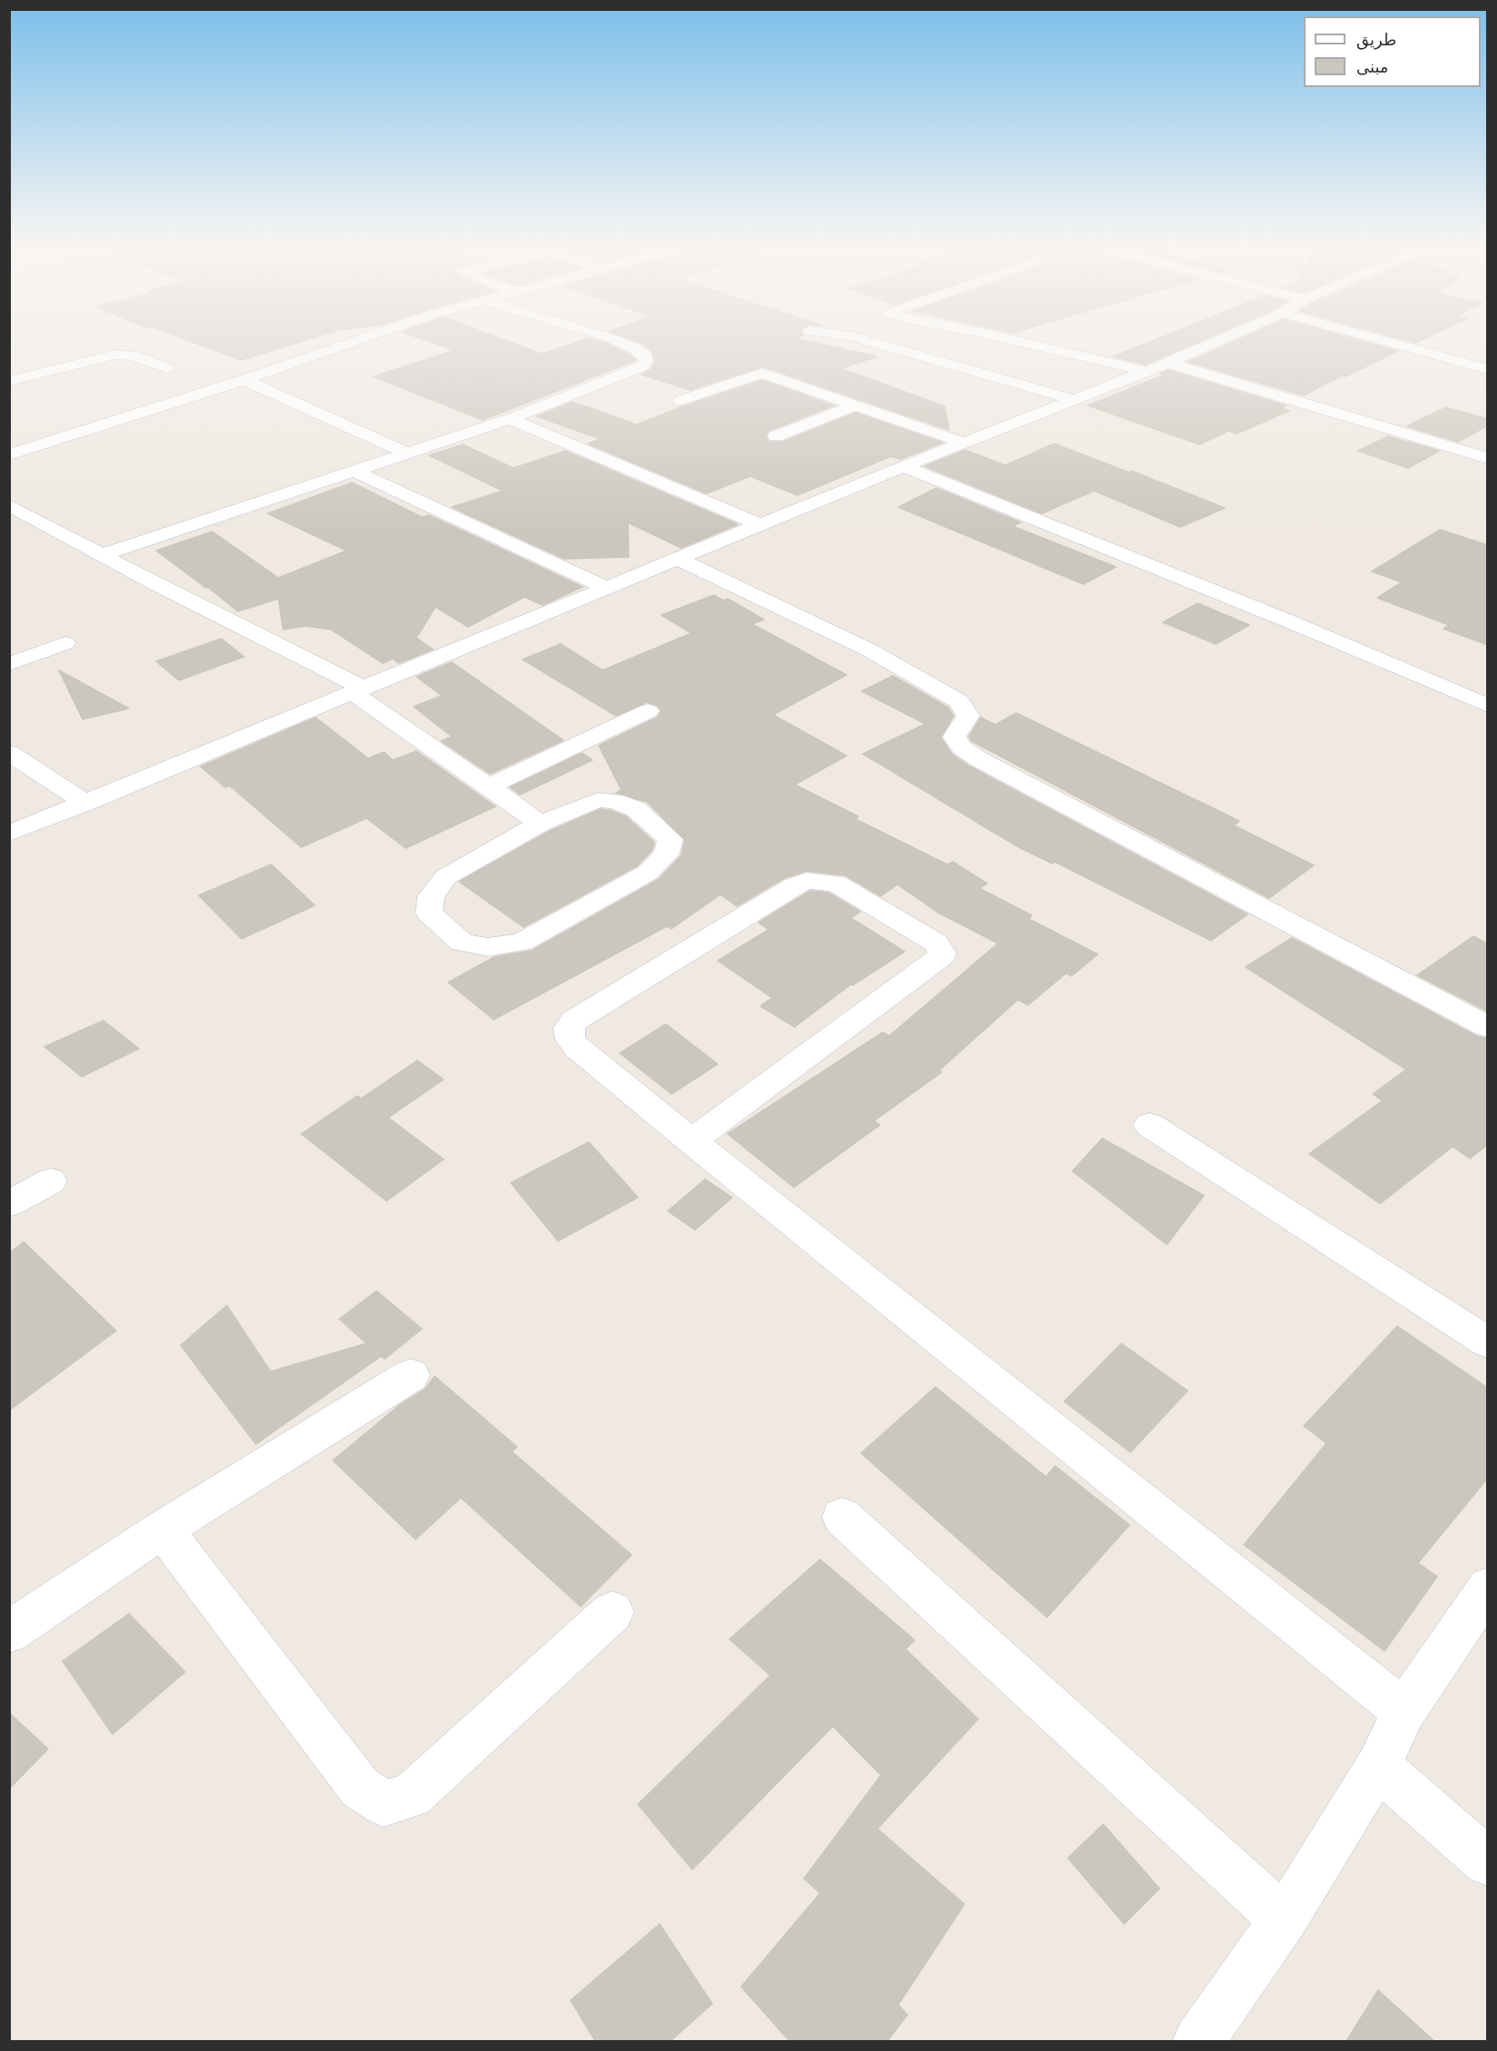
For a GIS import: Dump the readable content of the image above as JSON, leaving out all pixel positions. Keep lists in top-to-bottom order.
{
  "legend": ["طريق", "مبنى"]
}
